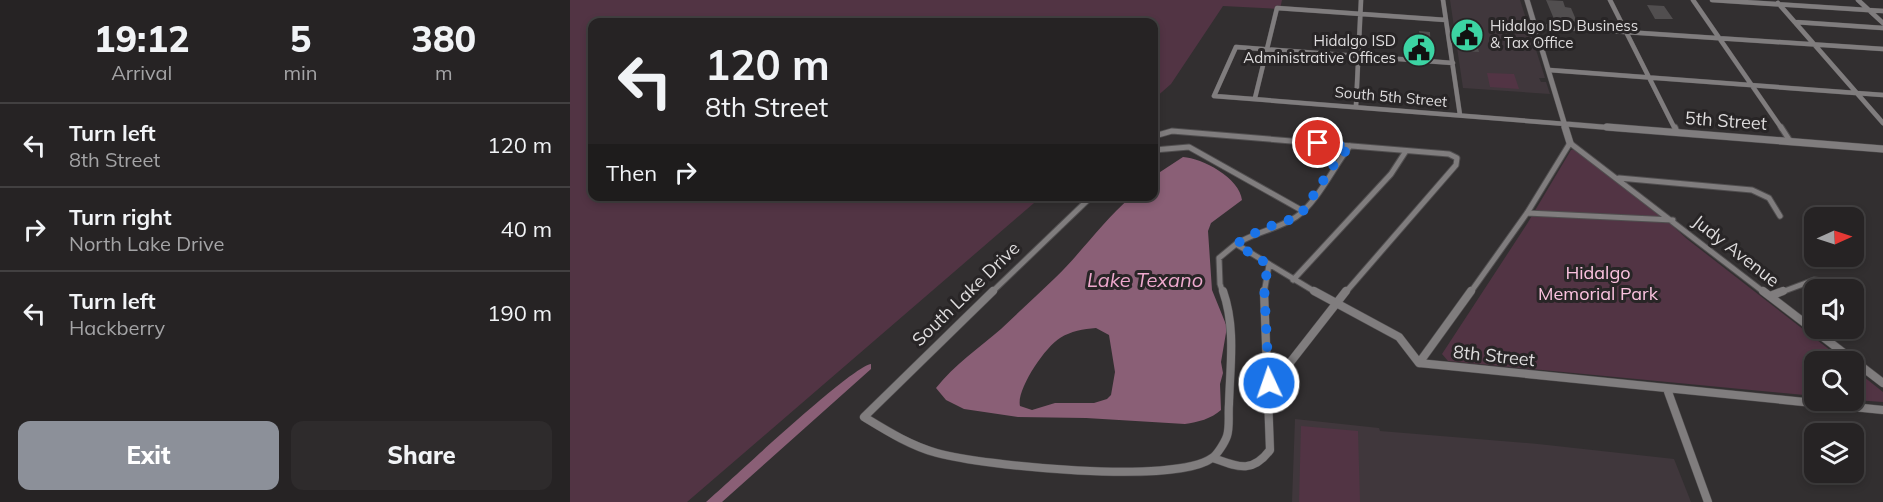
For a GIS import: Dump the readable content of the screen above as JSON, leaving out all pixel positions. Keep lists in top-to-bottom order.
{
  "streets": {
    "street": [
      "South 5th Street",
      "5th Street",
      "Judy Avenue",
      "South Lake Drive",
      "8th Street"
    ]
  },
  "crossings": [
    ["South 5th Street", "5th Street"]
  ],
  "water": ["Lake Texano"],
  "parks": ["Hidalgo Memorial Park"],
  "places": {
    "public building": ["Hidalgo ISD Business & Tax Office", "Hidalgo ISD Administrative Offices"]
  },
  "north": "right",
  "page": {
    "eta": [
      "19:12",
      "Arrival",
      "5",
      "min",
      "380",
      "m"
    ],
    "turn": ["120 m", "8th Street"],
    "list": [
      {
        "name": "Turn left",
        "note": "8th Street",
        "value": "120 m"
      },
      {
        "name": "Turn right",
        "note": "North Lake Drive",
        "value": "40 m"
      },
      {
        "name": "Turn left",
        "note": "Hackberry",
        "value": "190 m"
      }
    ],
    "then": "Then",
    "buttons": ["Exit", "Share"]
  }
}
